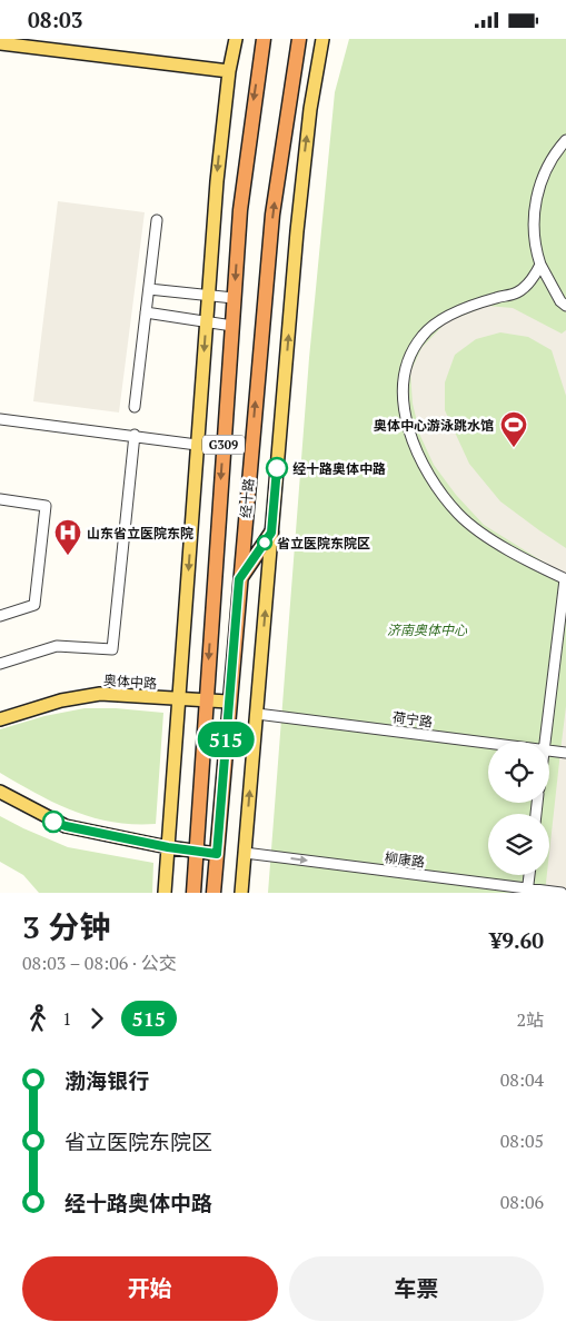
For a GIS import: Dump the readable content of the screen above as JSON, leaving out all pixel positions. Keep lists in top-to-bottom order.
{
  "streets": {
    "highway": ["G309", "经十路"],
    "main road": ["奥体中路"],
    "street": ["荷宁路", "柳康路"]
  },
  "crossings": [
    ["经十路", "奥体中路"],
    ["经十路", "荷宁路"],
    ["经十路", "柳康路"]
  ],
  "one_way": ["柳康路"],
  "parks": ["济南奥体中心"],
  "places": {
    "sports": ["奥体中心游泳跳水馆"],
    "other": ["经十路奥体中路", "省立医院东院区"],
    "hospital": ["山东省立医院东院"]
  },
  "lines": ["bus line 515"],
  "page": {
    "status": "08:03",
    "on_map": "515",
    "heading": ["3 分钟", "08:03 – 08:06 · 公交", "¥9.60"],
    "legs": ["1", "515", "2站"],
    "list": [
      {
        "name": "渤海银行",
        "value": "08:04"
      },
      {
        "name": "省立医院东院区",
        "value": "08:05"
      },
      {
        "name": "经十路奥体中路",
        "value": "08:06"
      }
    ],
    "buttons": ["开始", "车票"]
  }
}
